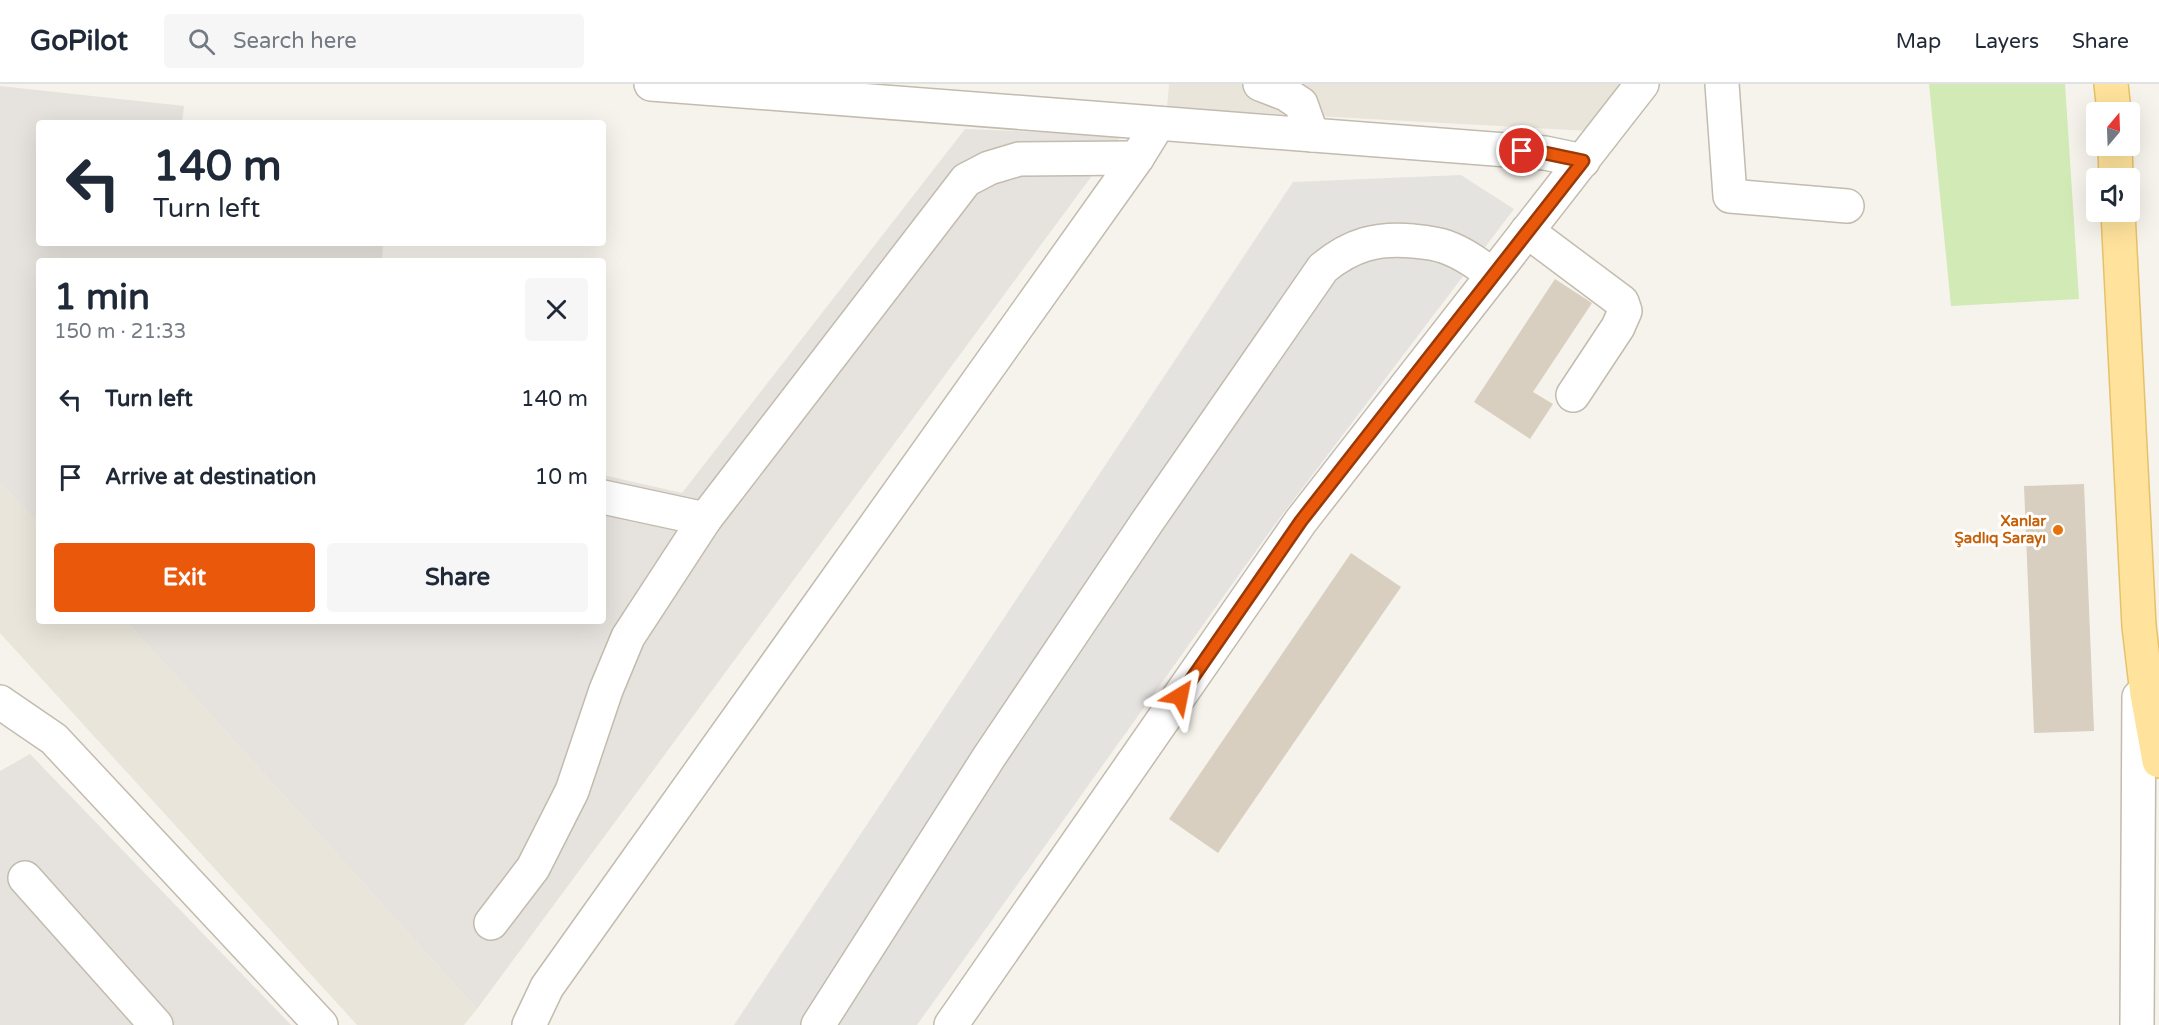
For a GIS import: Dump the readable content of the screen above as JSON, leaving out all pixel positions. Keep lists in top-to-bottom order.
{
  "places": ["Xanlar Şadlıq Sarayı"],
  "north": "top",
  "page": {
    "header": "GoPilot",
    "search": "Search here",
    "nav": ["Map", "Layers", "Share"],
    "turn": ["140 m", "Turn left"],
    "heading": ["1 min", "150 m · 21:33"],
    "list": [
      {
        "name": "Turn left",
        "value": "140 m"
      },
      {
        "name": "Arrive at destination",
        "value": "10 m"
      }
    ],
    "buttons": ["Exit", "Share"]
  }
}
